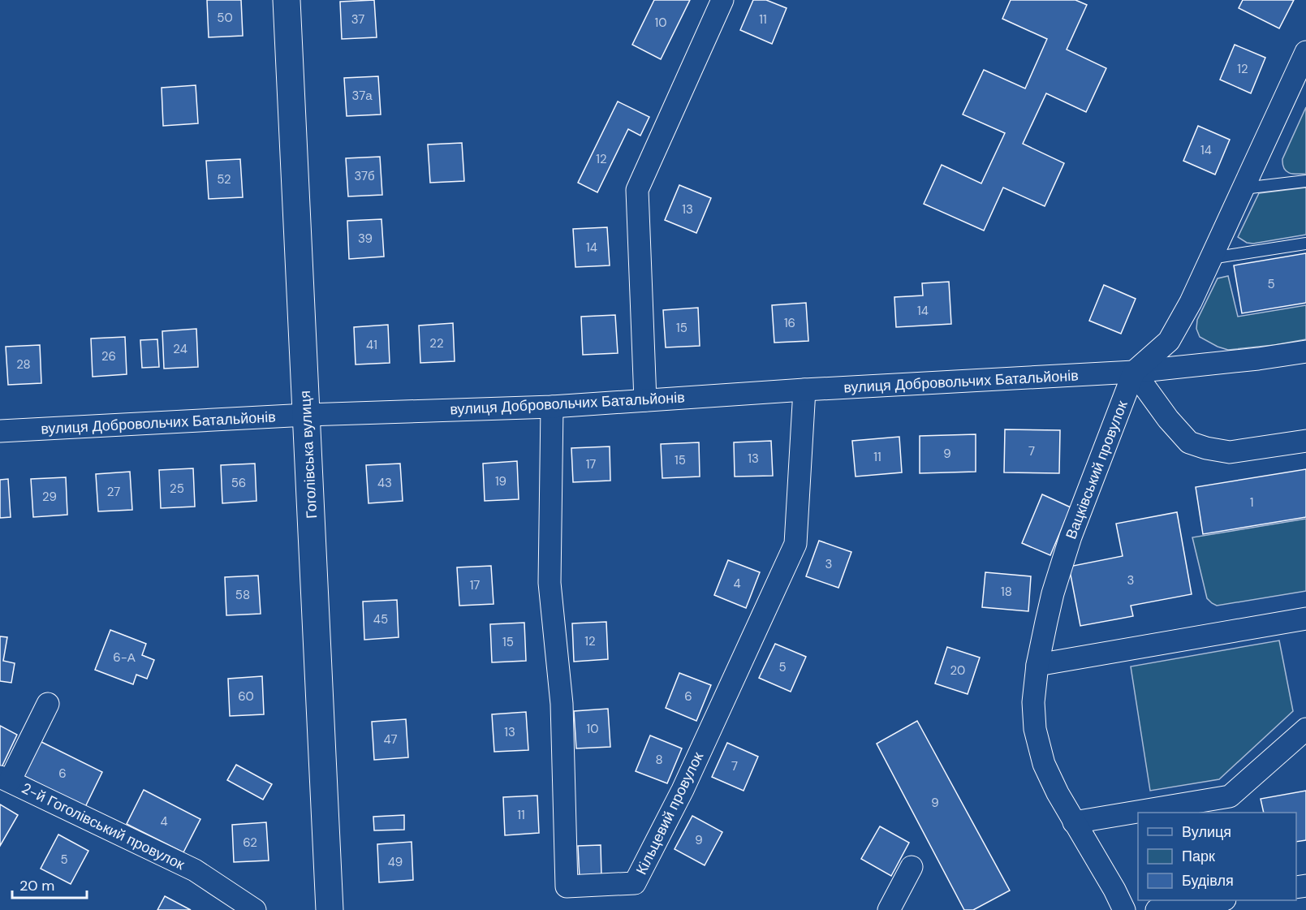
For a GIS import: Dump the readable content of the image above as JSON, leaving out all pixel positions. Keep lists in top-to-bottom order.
{
  "streets": {
    "street": [
      "вулиця Добровольчих Батальйонів",
      "Гоголівська вулиця",
      "Вацківський провулок",
      "Кільцевий провулок",
      "2-й Гоголівський провулок"
    ]
  },
  "crossings": [
    ["вулиця Добровольчих Батальйонів", "Гоголівська вулиця"],
    ["вулиця Добровольчих Батальйонів", "Вацківський провулок"],
    ["вулиця Добровольчих Батальйонів", "Кільцевий провулок"]
  ],
  "house_numbers": [
    "50",
    "37",
    "11",
    "10",
    "12",
    "37а",
    "14",
    "12",
    "37б",
    "52",
    "13",
    "39",
    "14",
    "5",
    "14",
    "16",
    "15",
    "22",
    "41",
    "24",
    "26",
    "28",
    "7",
    "9",
    "11",
    "13",
    "15",
    "17",
    "19",
    "56",
    "43",
    "25",
    "27",
    "29",
    "1",
    "3",
    "3",
    "4",
    "17",
    "18",
    "58",
    "45",
    "12",
    "15",
    "6-А",
    "5",
    "20",
    "60",
    "6",
    "10",
    "13",
    "47",
    "8",
    "7",
    "6",
    "9",
    "11",
    "4",
    "9",
    "62",
    "5",
    "49"
  ],
  "legend": ["Вулиця", "Парк", "Будівля"],
  "scale_bar": "20 m"
}
